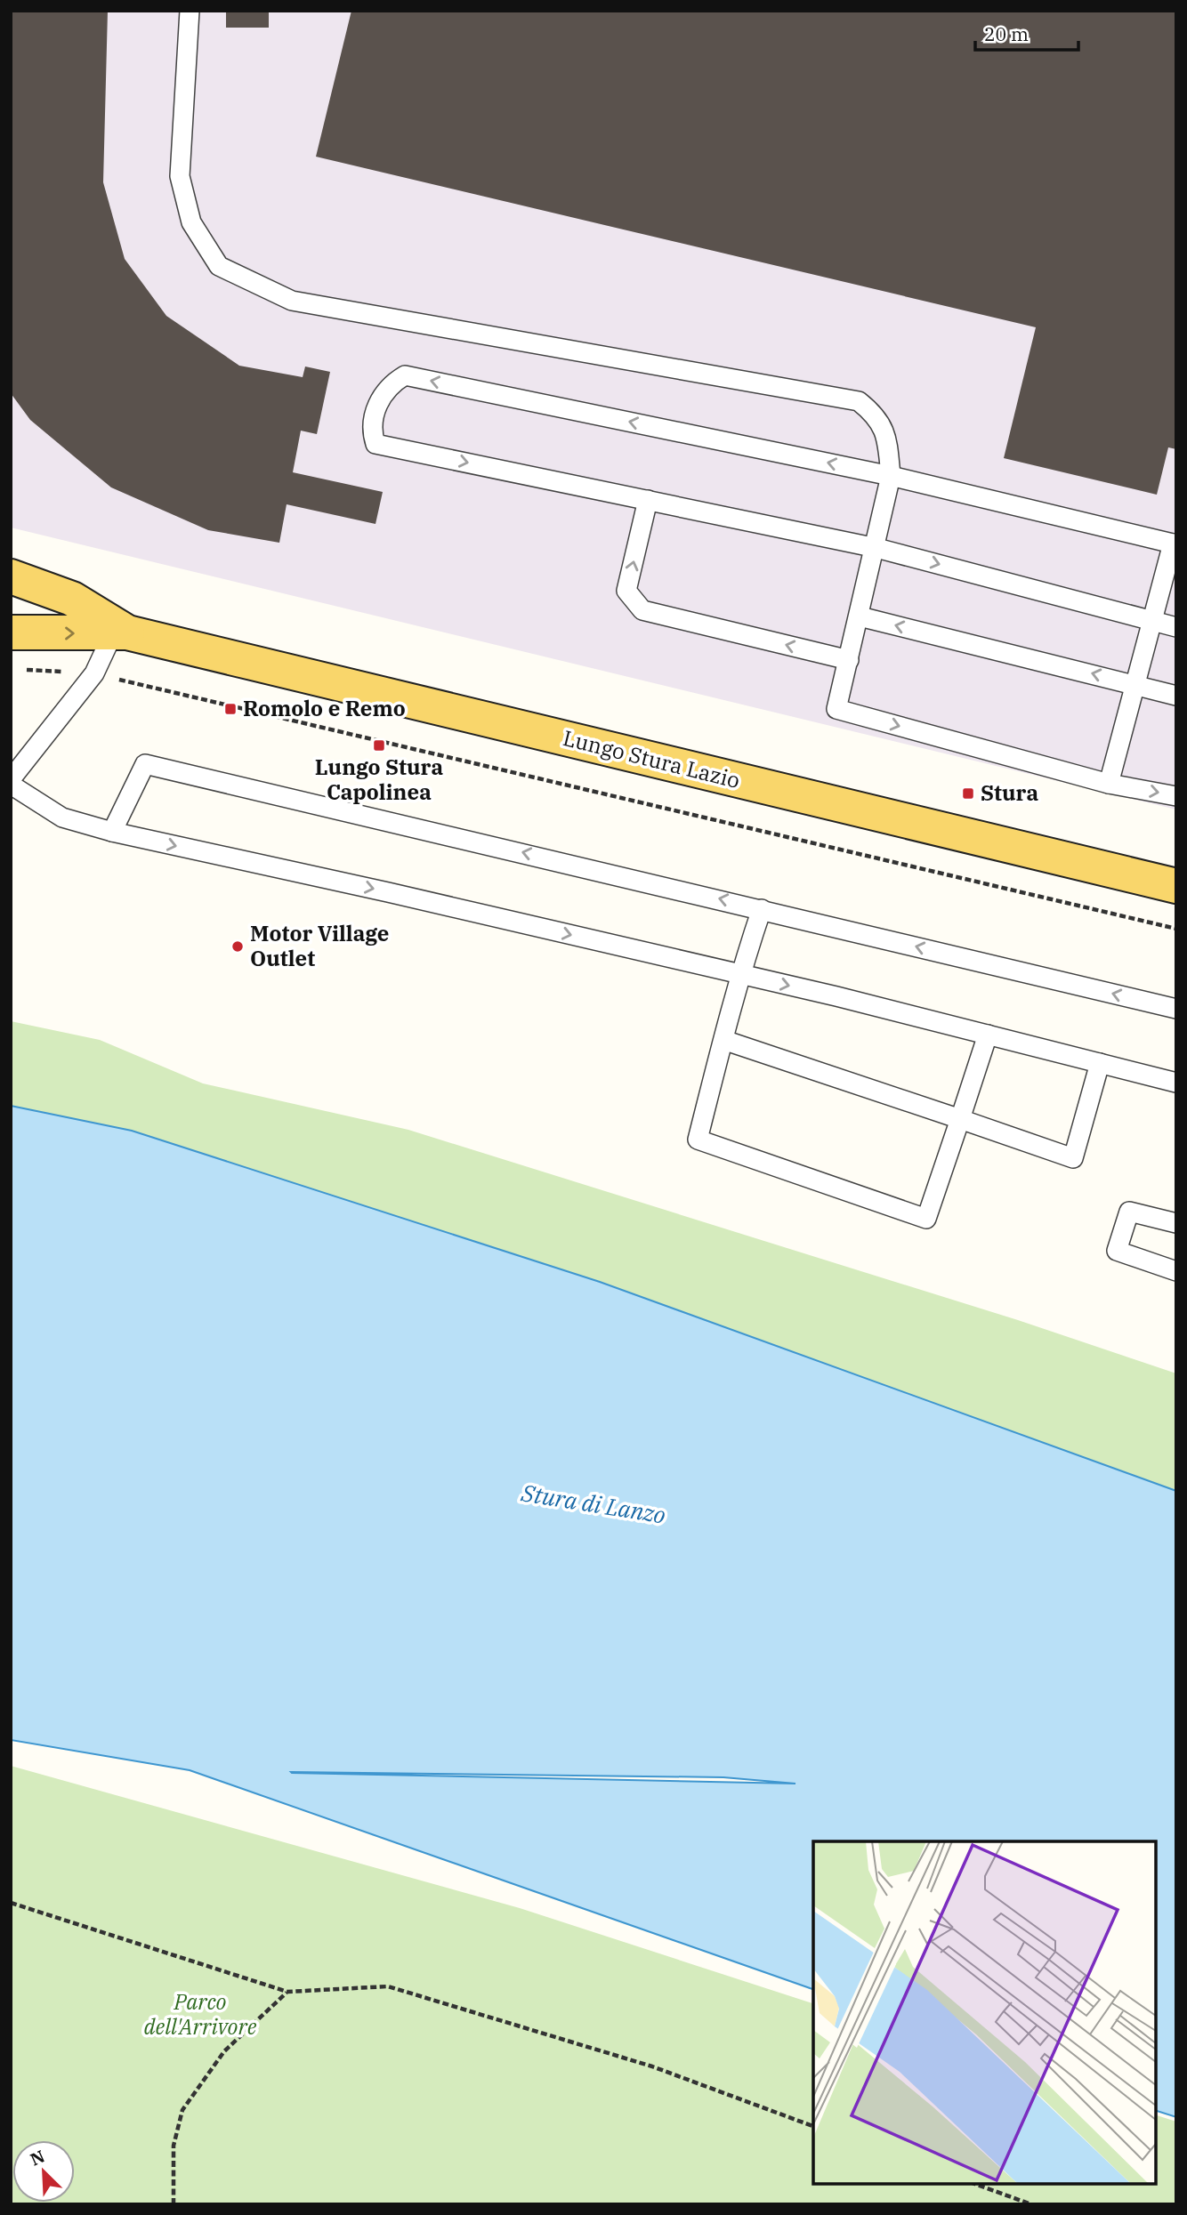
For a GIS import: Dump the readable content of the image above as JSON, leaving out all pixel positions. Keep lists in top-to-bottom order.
{
  "streets": {
    "main road": ["Lungo Stura Lazio"]
  },
  "water": ["Stura di Lanzo"],
  "parks": ["Parco dell'Arrivore"],
  "places": {
    "transit": ["Romolo e Remo", "Lungo Stura Capolinea", "Stura"],
    "other": ["Motor Village Outlet"]
  },
  "scale_bar": "20 m",
  "north": "top left"
}
